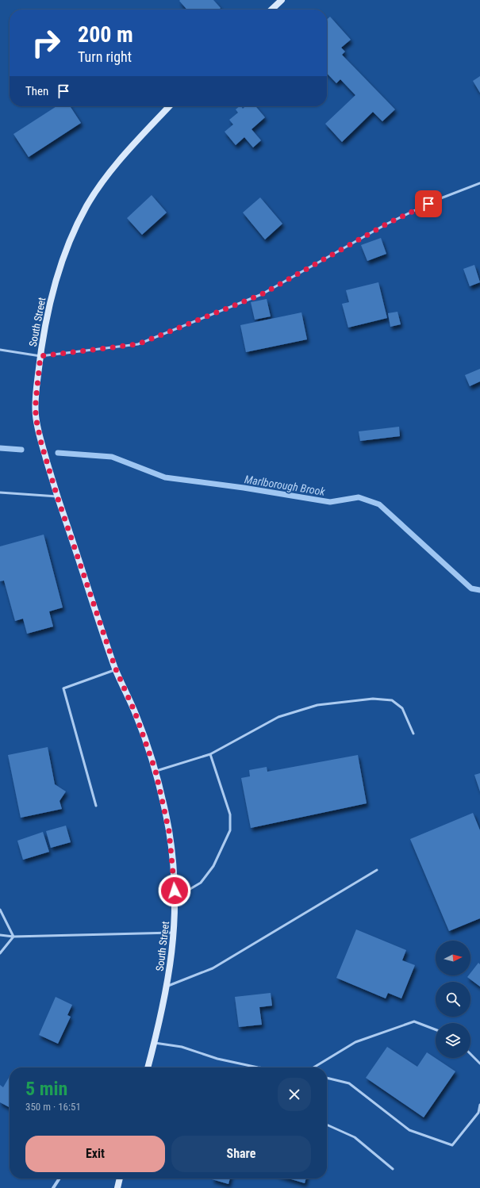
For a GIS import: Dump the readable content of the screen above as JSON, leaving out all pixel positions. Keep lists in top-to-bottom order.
{
  "streets": {
    "main road": ["South Street"]
  },
  "water": ["Marlborough Brook"],
  "north": "right",
  "page": {
    "turn": ["200 m", "Turn right"],
    "then": "Then",
    "heading": ["5 min", "350 m · 16:51"],
    "buttons": ["Exit", "Share"]
  }
}
